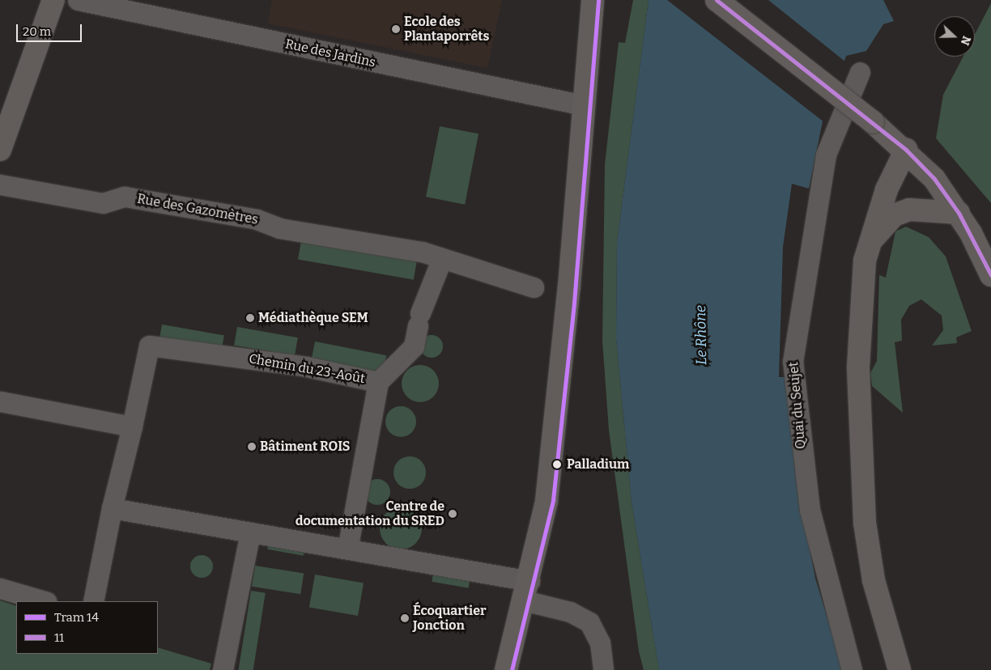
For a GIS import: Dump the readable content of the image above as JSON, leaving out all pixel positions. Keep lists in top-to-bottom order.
{
  "streets": {
    "street": [
      "Rue des Jardins",
      "Rue des Gazomètres",
      "Chemin du 23-Août",
      "Quai du Seujet"
    ]
  },
  "water": ["Le Rhône"],
  "places": [
    "Ecole des Plantaporrêts",
    "Médiathèque SEM",
    "Bâtiment ROIS",
    "Palladium",
    "Centre de documentation du SRED",
    "Écoquartier Jonction"
  ],
  "lines": ["tram line 14", "transit line 11"],
  "legend": ["Tram 14", "11"],
  "scale_bar": "20 m",
  "north": "right"
}
